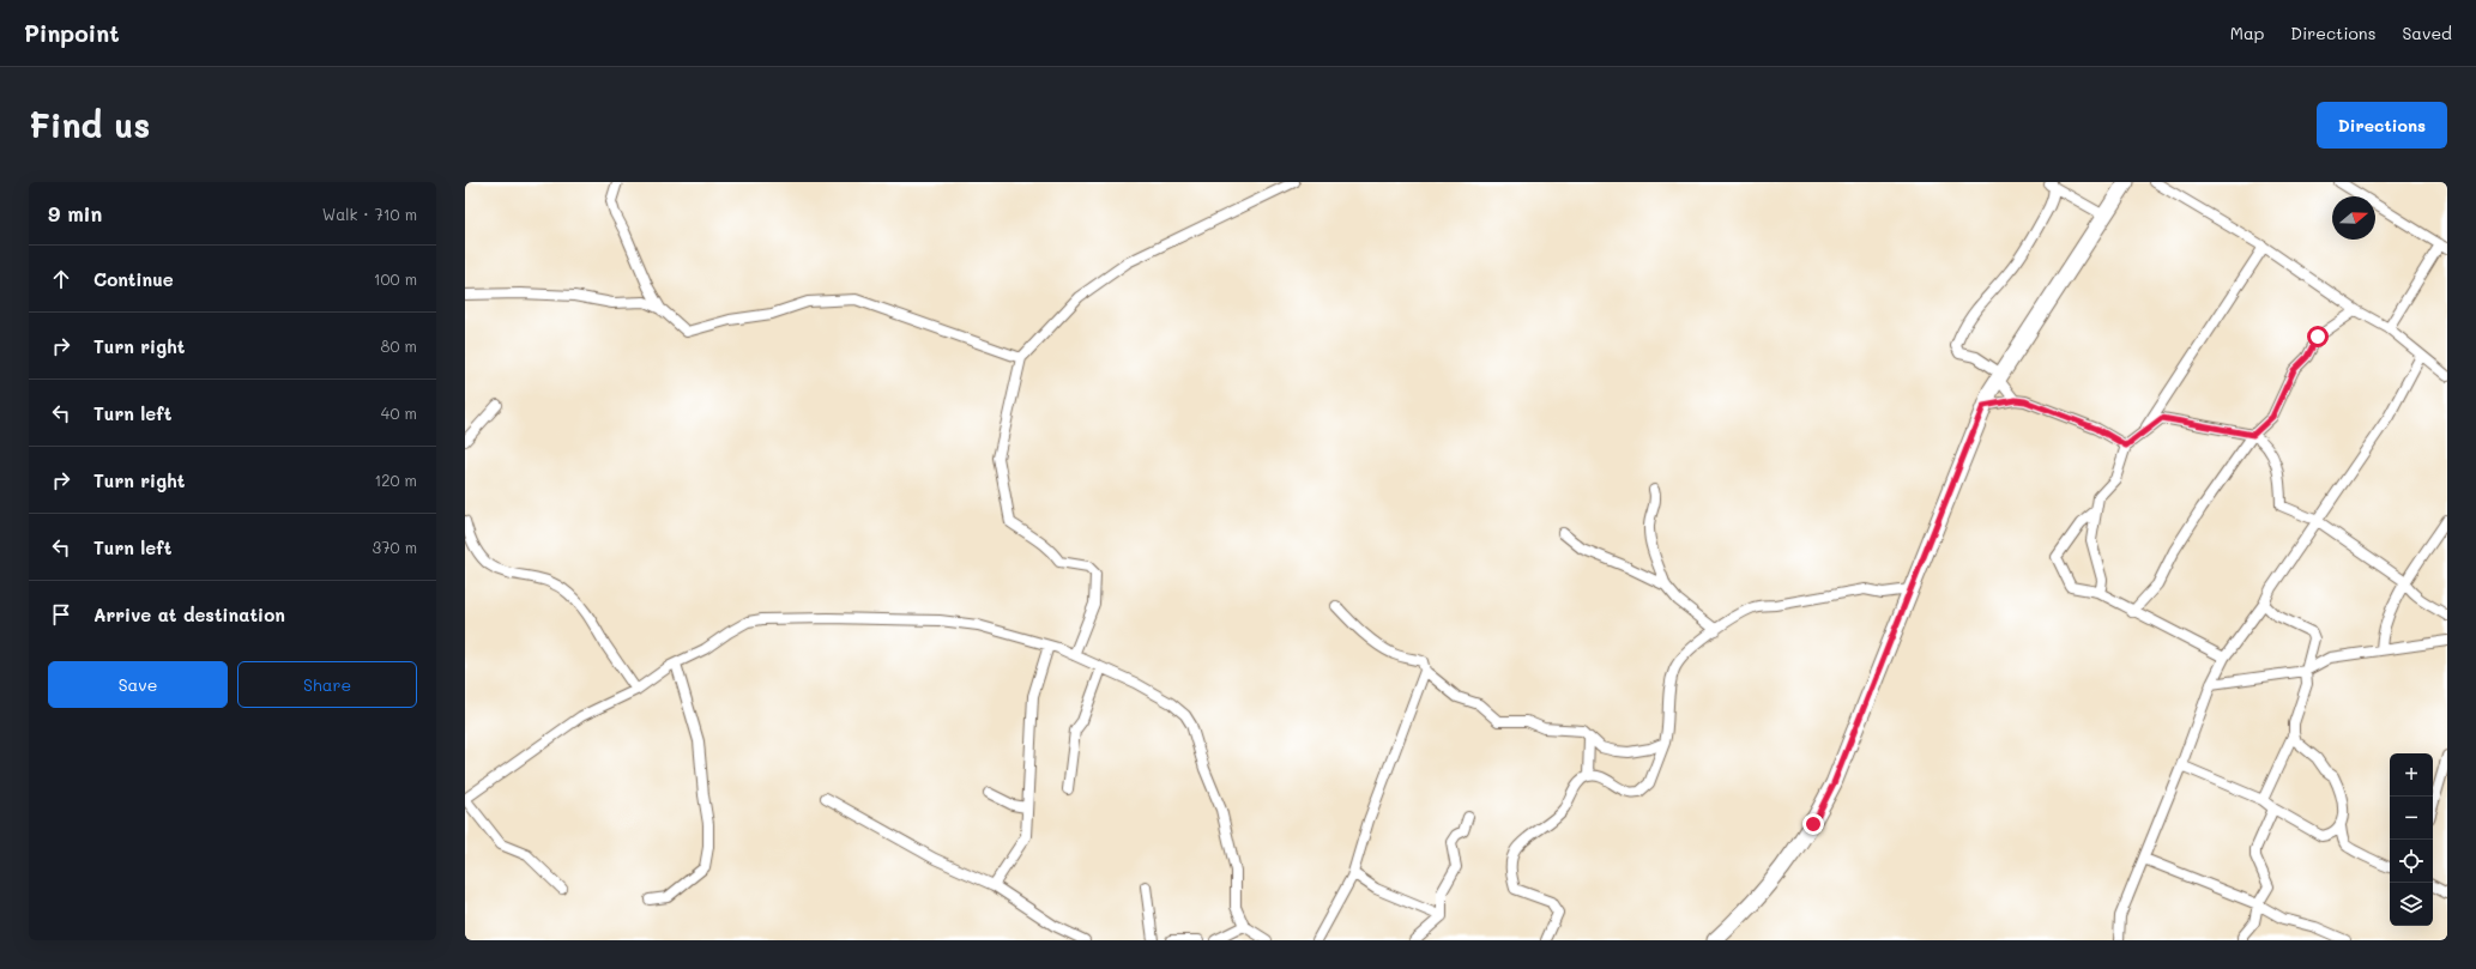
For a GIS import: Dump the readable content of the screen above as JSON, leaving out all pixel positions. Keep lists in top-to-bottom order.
{
  "north": "right",
  "page": {
    "header": "Pinpoint",
    "nav": ["Map", "Directions", "Saved"],
    "buttons": [
      "Directions",
      ["Save", "Share"]
    ],
    "title": "Find us",
    "heading": ["9 min", "Walk · 710 m"],
    "list": [
      ["Continue", "100 m"],
      ["Turn right", "80 m"],
      ["Turn left", "40 m"],
      ["Turn right", "120 m"],
      ["Turn left", "370 m"],
      "Arrive at destination"
    ],
    "map_buttons": ["+", "−"]
  }
}
